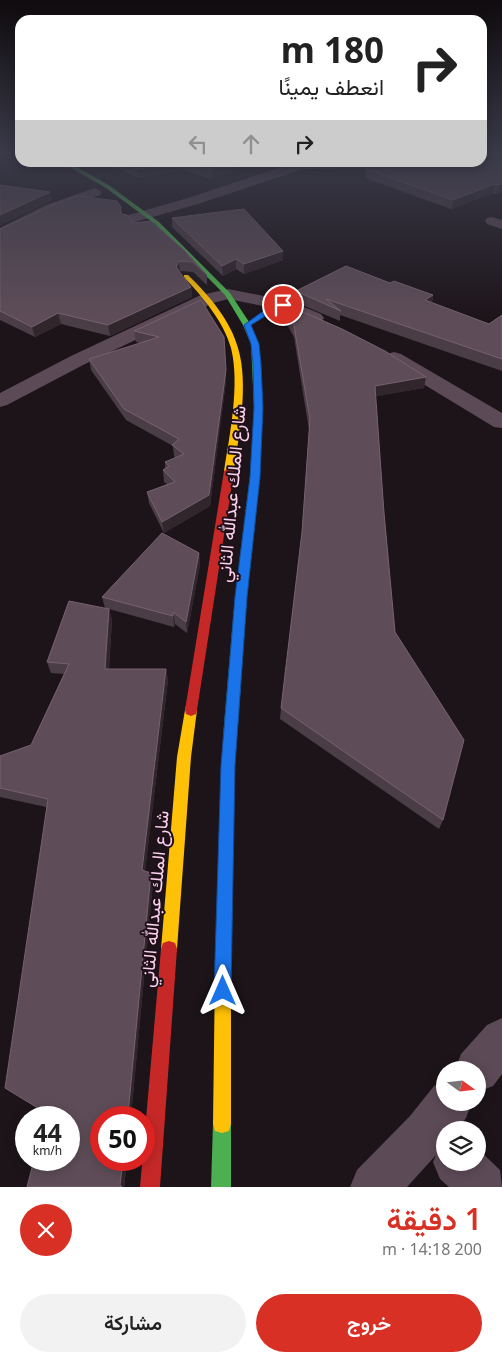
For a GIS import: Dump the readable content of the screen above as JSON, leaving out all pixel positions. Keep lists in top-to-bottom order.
{
  "streets": {
    "main road": ["شارع الملك عبدالله الثاني"]
  },
  "north": "right",
  "page": {
    "turn": ["180 m", "انعطف يمينًا"],
    "speed": "44 km/h",
    "limit": "50",
    "heading": ["1 دقيقة", "200 m · 14:18"],
    "buttons": ["خروج", "مشاركة"]
  }
}
